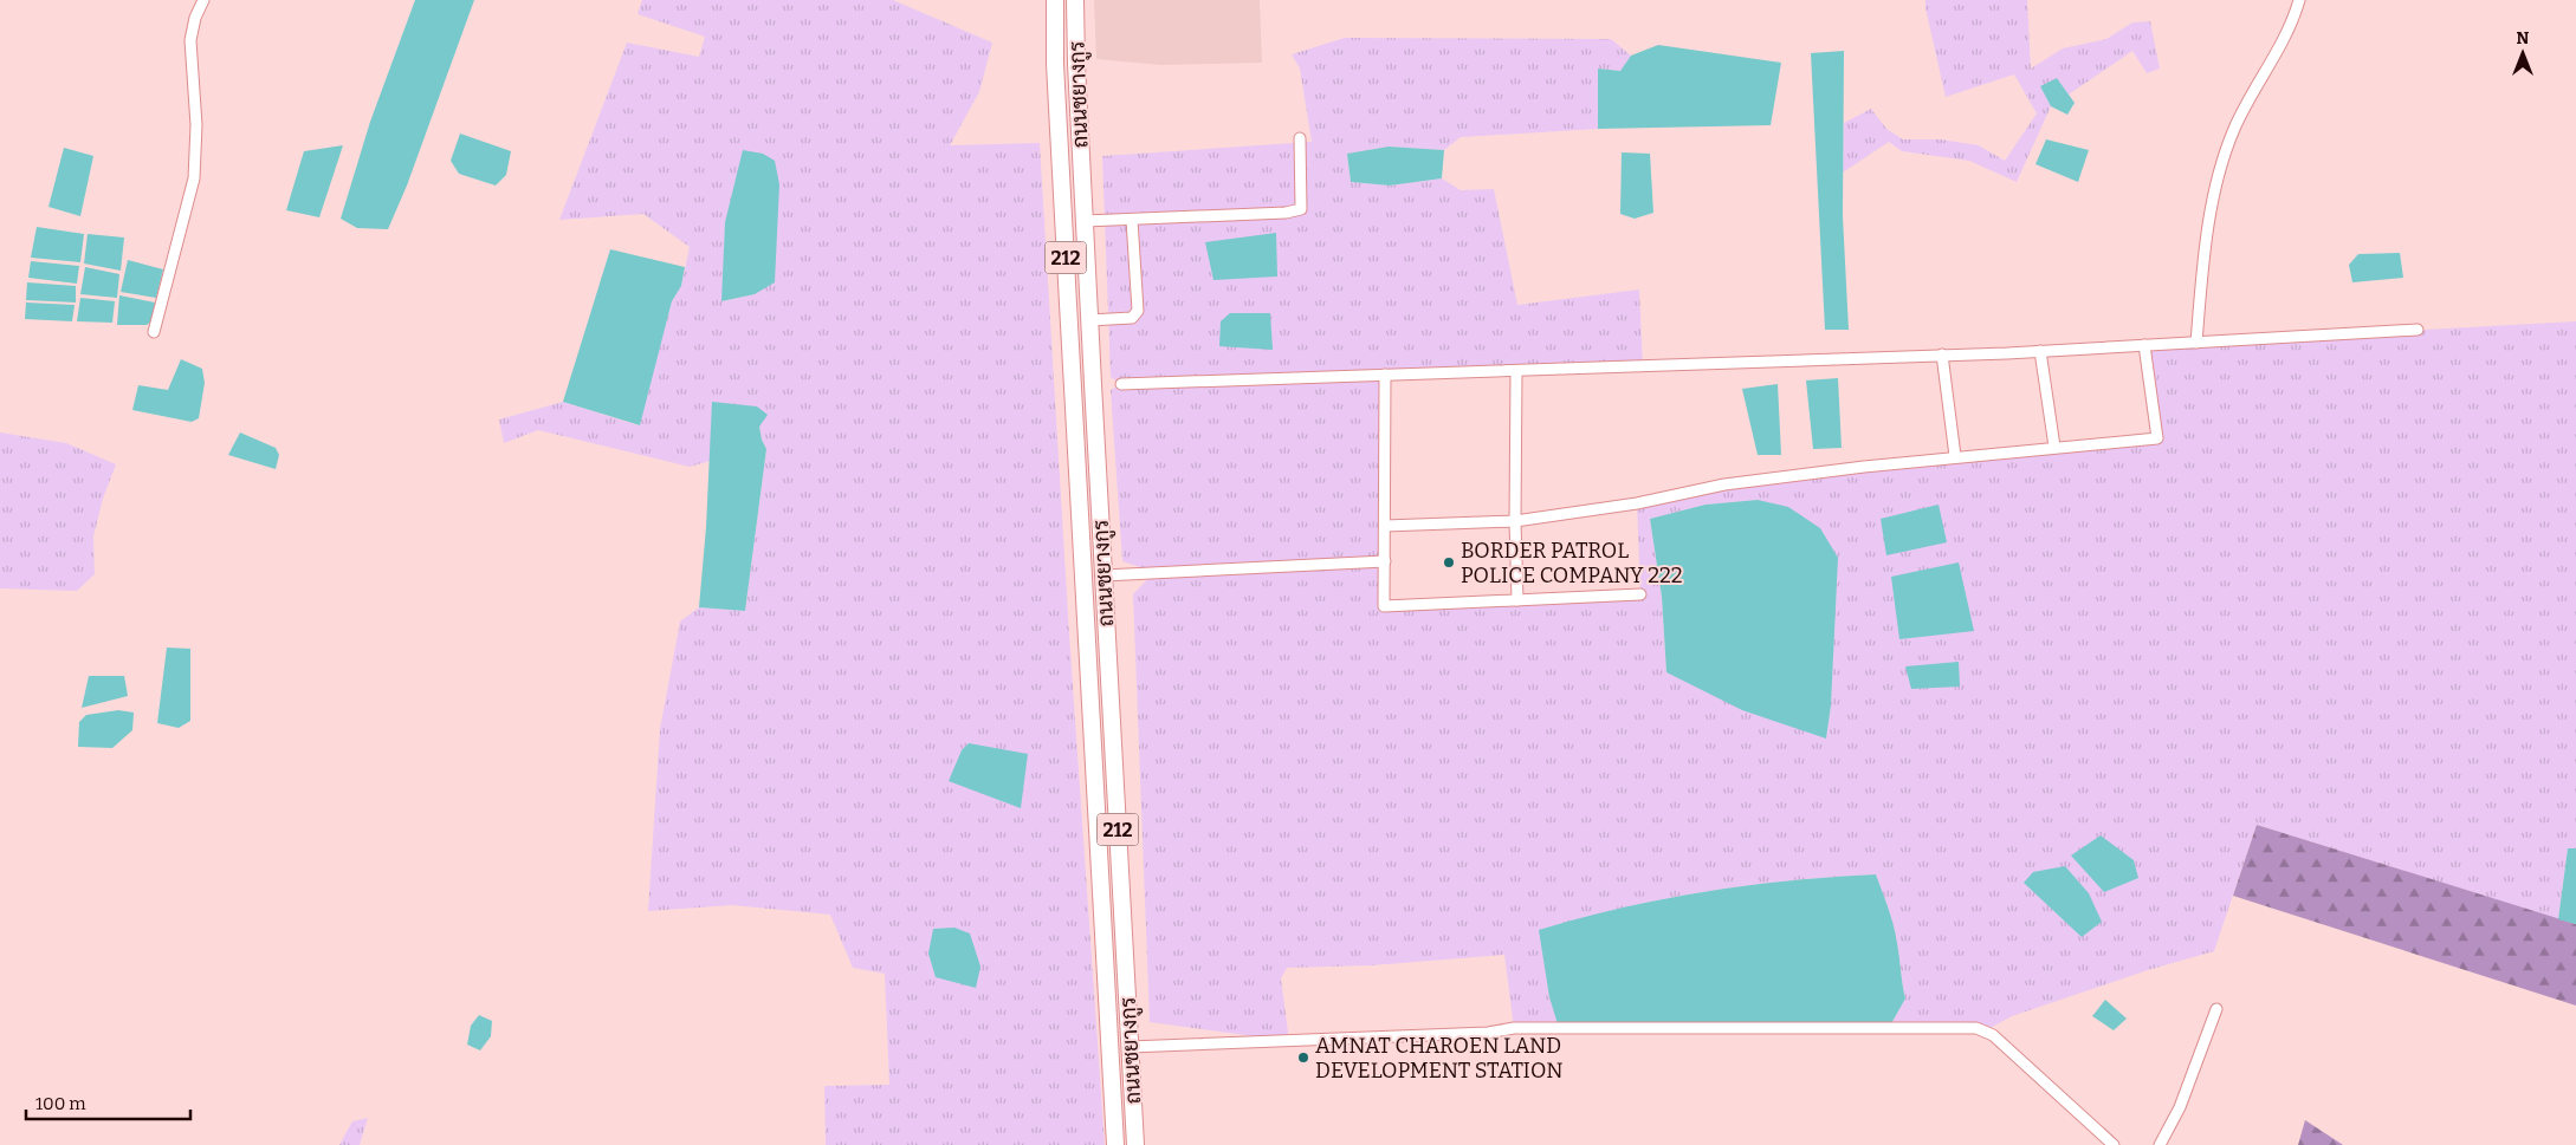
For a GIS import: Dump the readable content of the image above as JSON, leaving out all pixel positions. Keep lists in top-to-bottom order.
{
  "streets": {
    "highway": ["ถนนชยางกูร", "212"]
  },
  "places": ["BORDER PATROL POLICE COMPANY 222", "AMNAT CHAROEN LAND DEVELOPMENT STATION"],
  "scale_bar": "100 m",
  "north": "top"
}
